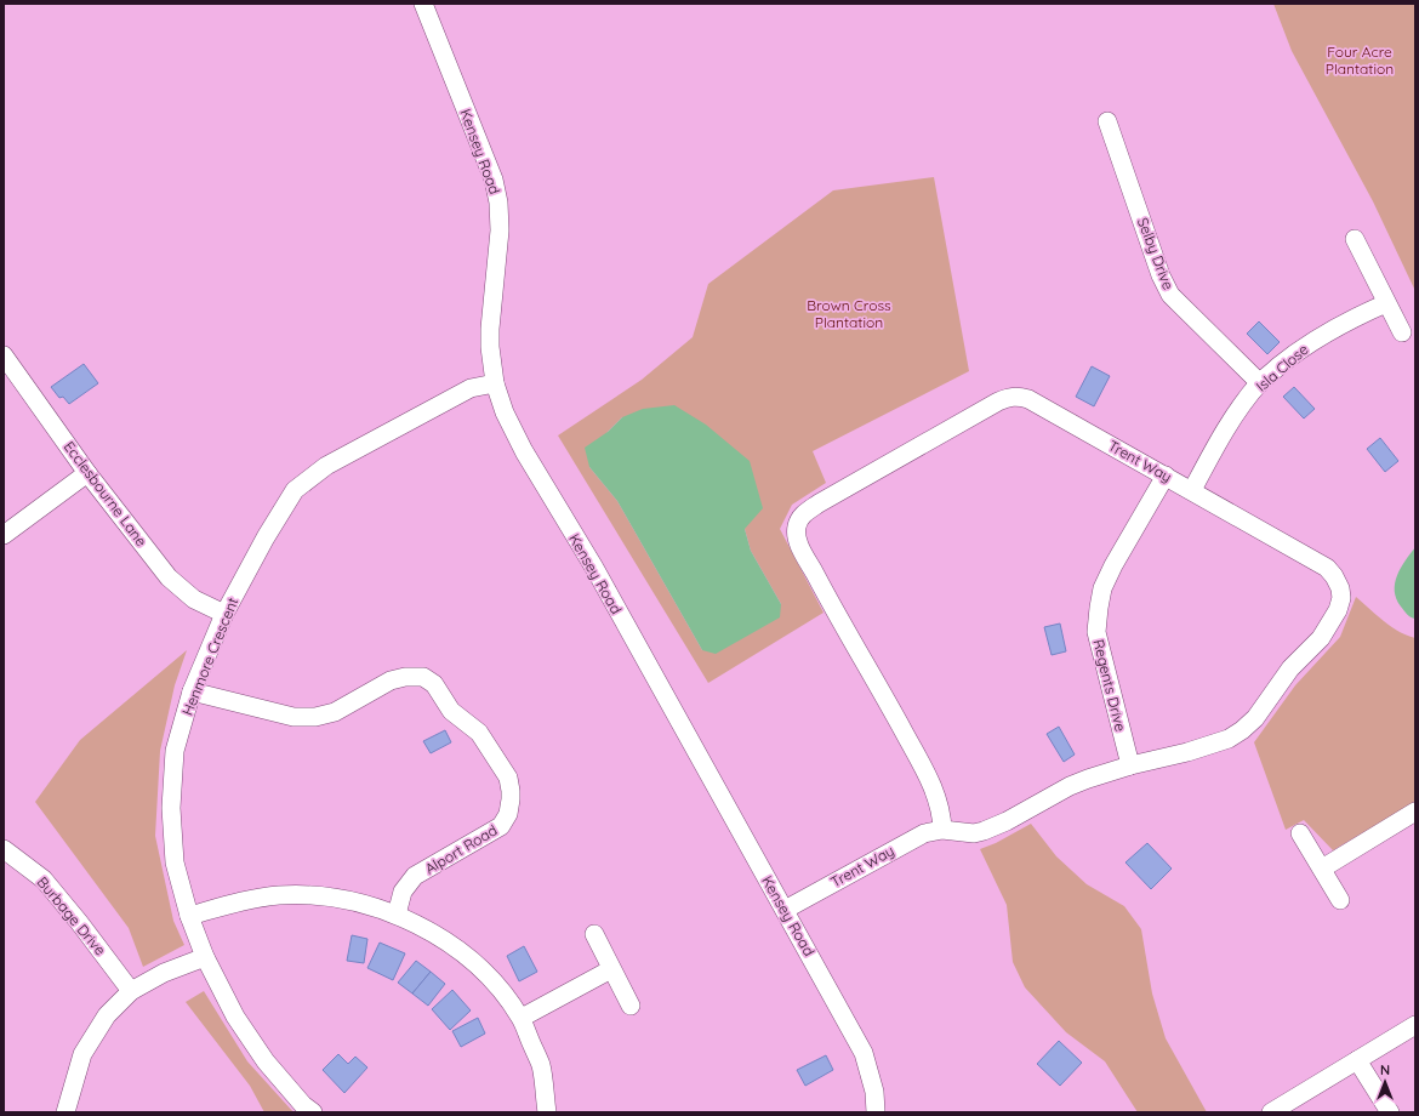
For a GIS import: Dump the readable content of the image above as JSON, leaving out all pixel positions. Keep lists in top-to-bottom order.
{
  "streets": {
    "street": [
      "Kensey Road",
      "Selby Drive",
      "Isla Close",
      "Trent Way",
      "Ecclesbourne Lane",
      "Henmore Crescent",
      "Regents Drive",
      "Alport Road",
      "Burbage Drive"
    ]
  },
  "crossings": [
    ["Kensey Road", "Trent Way"],
    ["Kensey Road", "Henmore Crescent"],
    ["Selby Drive", "Isla Close"],
    ["Isla Close", "Trent Way"],
    ["Trent Way", "Regents Drive"],
    ["Ecclesbourne Lane", "Henmore Crescent"],
    ["Henmore Crescent", "Alport Road"]
  ],
  "parks": ["Four Acre Plantation", "Brown Cross Plantation"],
  "north": "top"
}
